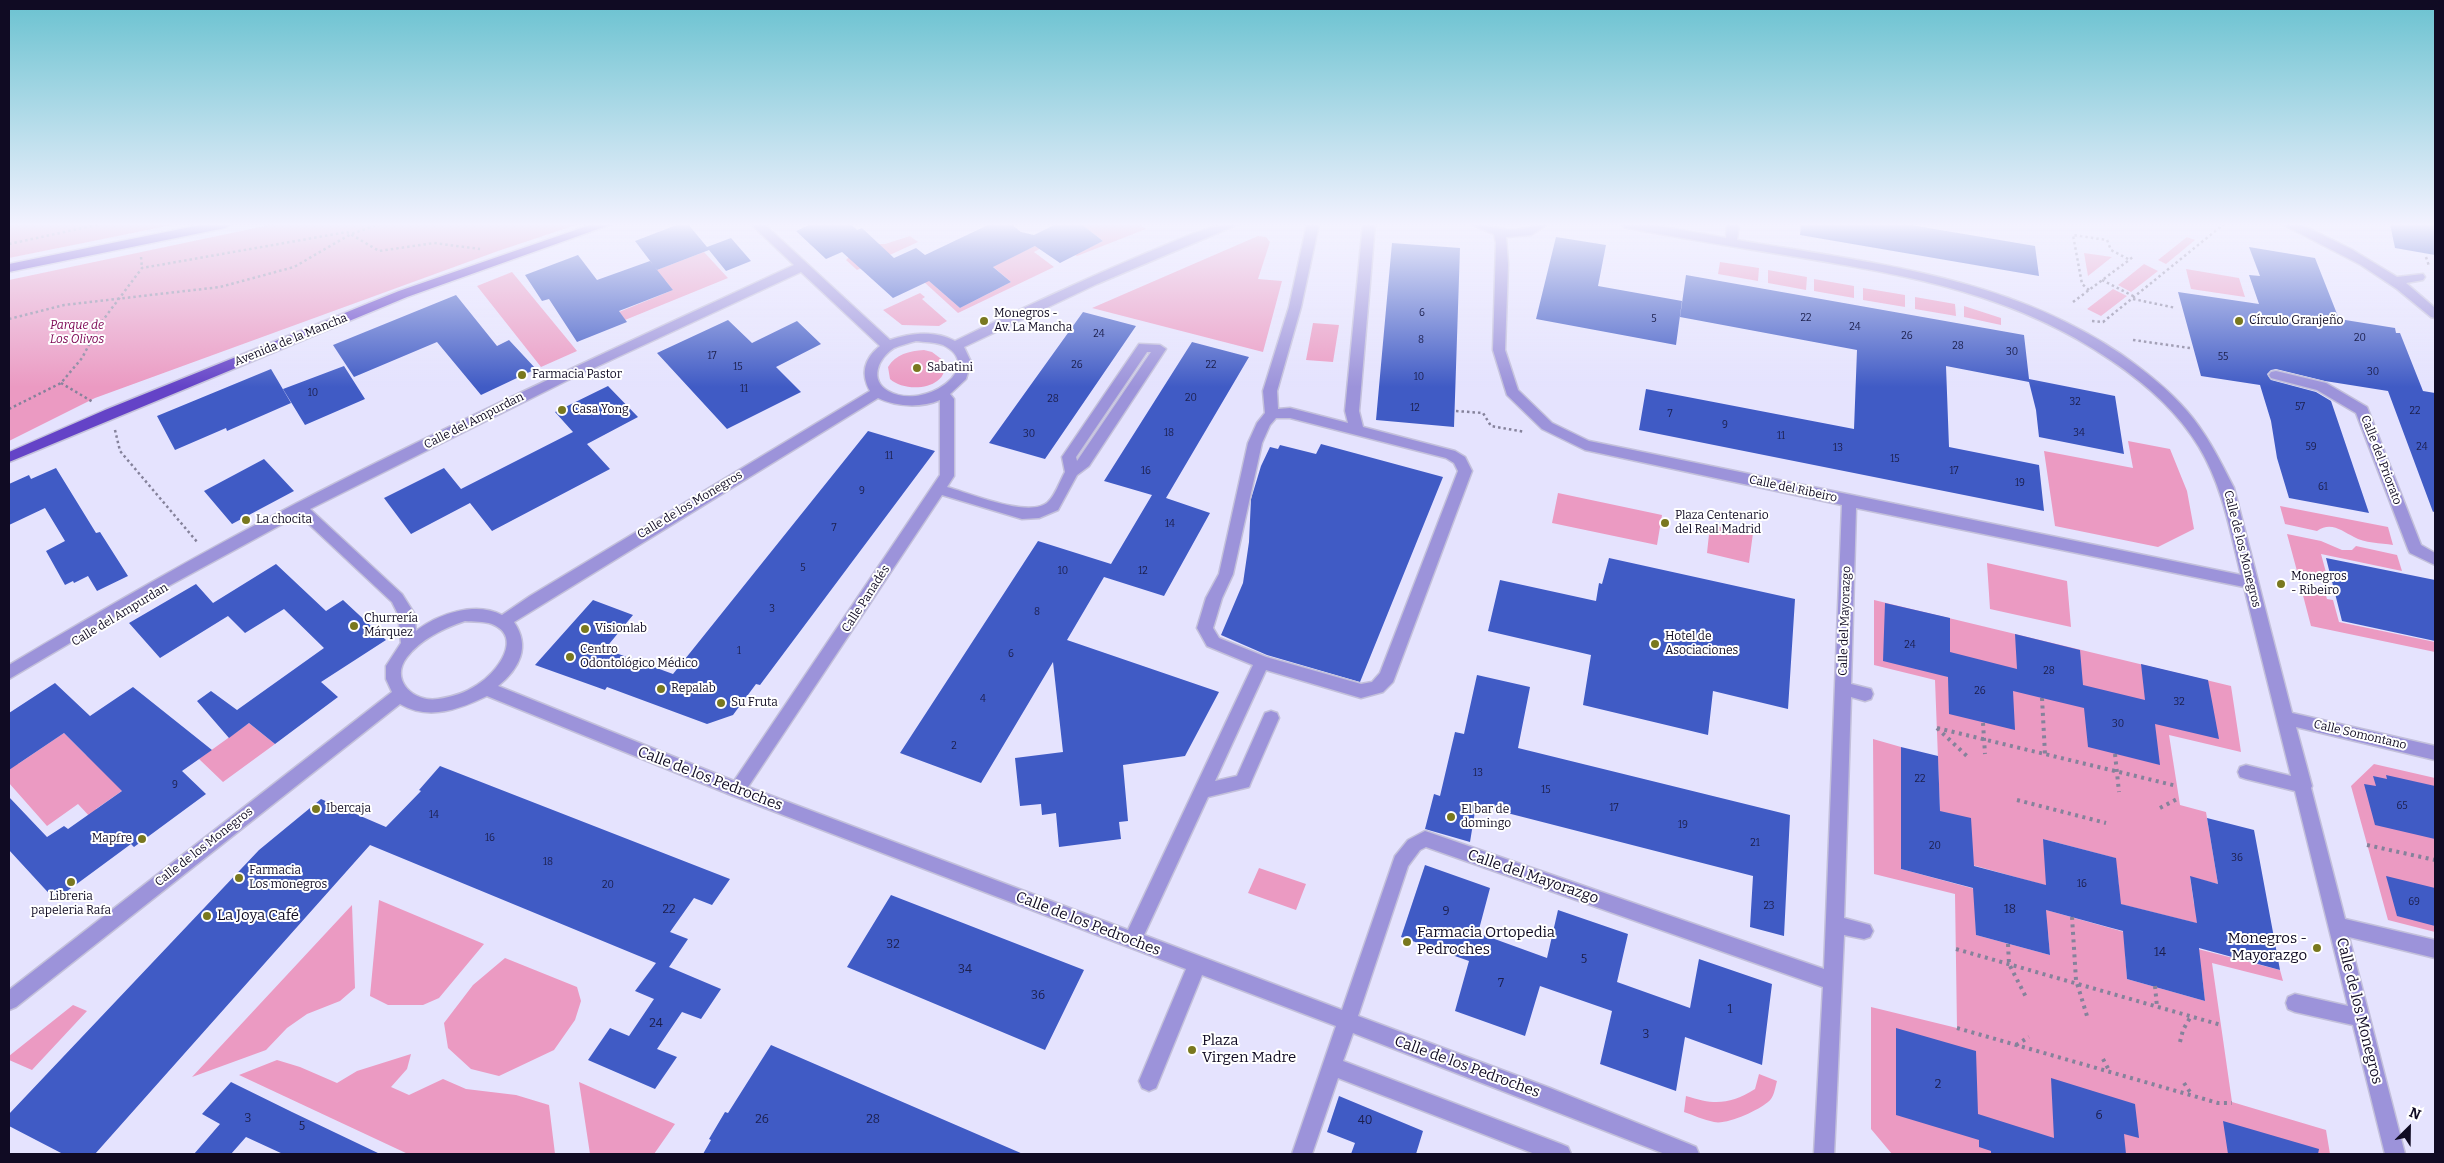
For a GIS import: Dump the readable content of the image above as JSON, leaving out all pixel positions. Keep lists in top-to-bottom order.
{
  "streets": {
    "main road": ["Avenida de la Mancha"],
    "street": [
      "Calle del Ampurdan",
      "Calle del Priorato",
      "Calle del Ribeiro",
      "Calle de los Monegros",
      "Calle Panadés",
      "Calle del Mayorazgo",
      "Calle Somontano",
      "Calle de los Pedroches"
    ]
  },
  "crossings": [
    ["Calle del Ribeiro", "Calle de los Monegros"],
    ["Calle del Ribeiro", "Calle del Mayorazgo"],
    ["Calle de los Monegros", "Calle Panadés"],
    ["Calle de los Monegros", "Calle Somontano"],
    ["Calle de los Monegros", "Calle de los Pedroches"],
    ["Calle Panadés", "Calle de los Pedroches"],
    ["Calle del Mayorazgo", "Calle de los Pedroches"]
  ],
  "parks": ["Parque de Los Olivos"],
  "places": [
    "Monegros - Av. La Mancha",
    "Círculo Granjeño",
    "Sabatini",
    "Farmacia Pastor",
    "Casa Yong",
    "La chocita",
    "Plaza Centenario del Real Madrid",
    "Monegros - Ribeiro",
    "Churrería Márquez",
    "Visionlab",
    "Hotel de Asociaciones",
    "Centro Odontológico Médico",
    "Repalab",
    "Su Fruta",
    "Ibercaja",
    "El bar de domingo",
    "Mapfre",
    "Farmacia Los monegros",
    "Libreria papeleria Rafa",
    "La Joya Café",
    "Farmacia Ortopedia Pedroches",
    "Monegros - Mayorazgo",
    "Plaza Virgen Madre"
  ],
  "house_numbers": [
    "6",
    "22",
    "5",
    "24",
    "24",
    "26",
    "20",
    "8",
    "28",
    "30",
    "17",
    "55",
    "26",
    "22",
    "15",
    "30",
    "10",
    "11",
    "10",
    "20",
    "28",
    "32",
    "57",
    "12",
    "22",
    "7",
    "9",
    "18",
    "34",
    "30",
    "11",
    "59",
    "24",
    "13",
    "11",
    "15",
    "16",
    "17",
    "19",
    "61",
    "9",
    "14",
    "7",
    "5",
    "10",
    "12",
    "3",
    "8",
    "24",
    "1",
    "6",
    "28",
    "26",
    "4",
    "32",
    "30",
    "2",
    "13",
    "22",
    "9",
    "15",
    "65",
    "17",
    "14",
    "19",
    "16",
    "21",
    "20",
    "36",
    "18",
    "16",
    "20",
    "69",
    "23",
    "22",
    "18",
    "9",
    "32",
    "14",
    "5",
    "34",
    "7",
    "36",
    "1",
    "24",
    "3",
    "2",
    "6",
    "3",
    "26",
    "28",
    "40",
    "5"
  ],
  "north": "top right"
}
